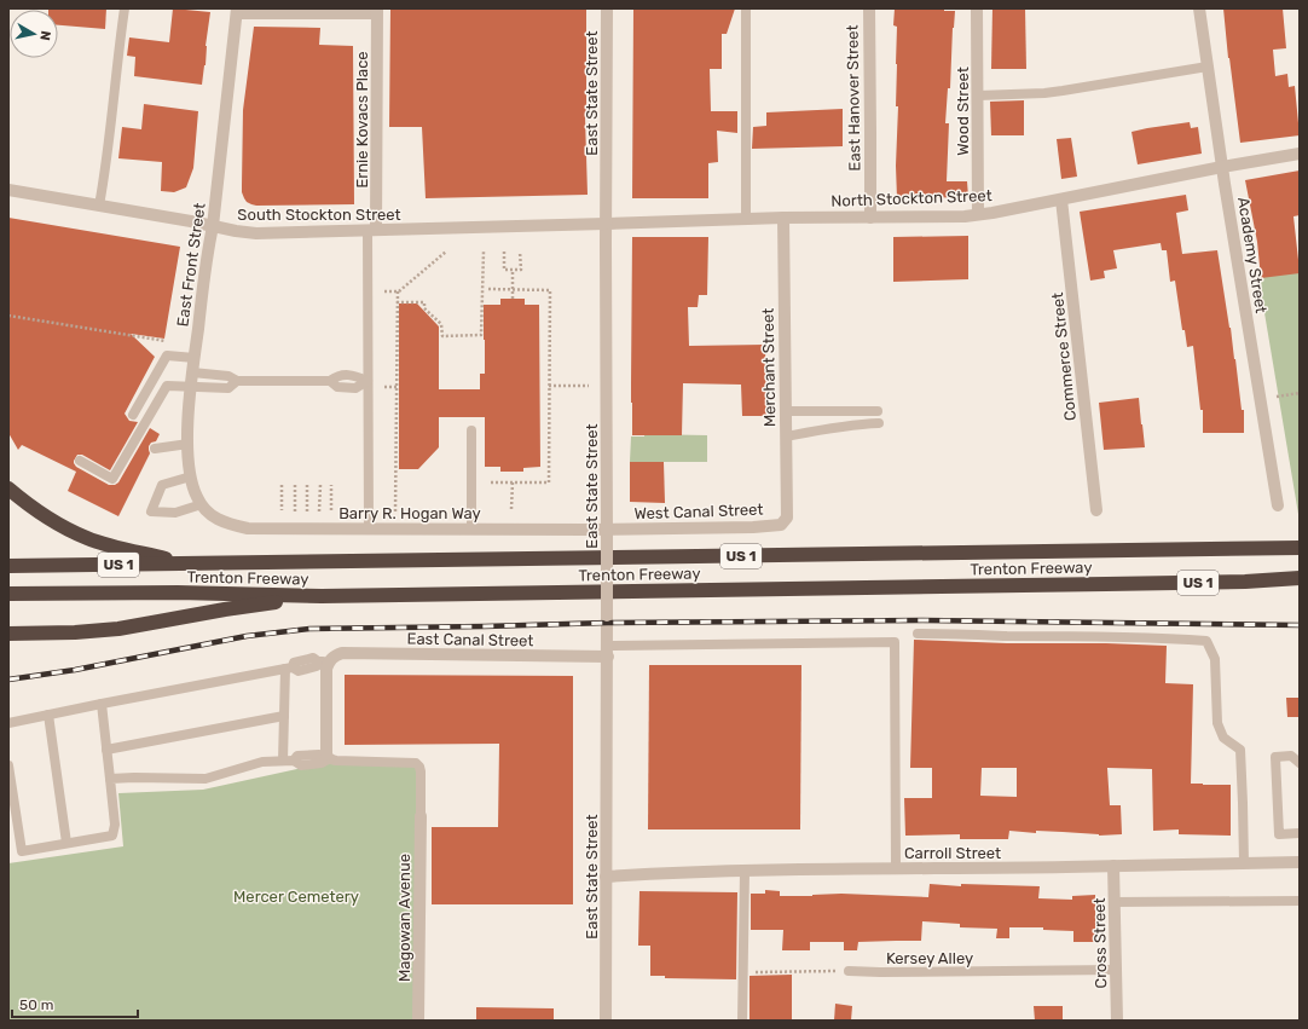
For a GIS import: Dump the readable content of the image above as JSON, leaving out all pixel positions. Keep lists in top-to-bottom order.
{
  "streets": {
    "highway": ["US 1", "Trenton Freeway"],
    "street": [
      "East State Street",
      "East Hanover Street",
      "Wood Street",
      "Ernie Kovacs Place",
      "North Stockton Street",
      "South Stockton Street",
      "Academy Street",
      "East Front Street",
      "Commerce Street",
      "Merchant Street",
      "West Canal Street",
      "Barry R. Hogan Way",
      "East Canal Street",
      "Carroll Street",
      "Magowan Avenue",
      "Cross Street"
    ],
    "lane": ["Kersey Alley"]
  },
  "crossings": [
    ["East State Street", "North Stockton Street"],
    ["East State Street", "South Stockton Street"],
    ["East State Street", "West Canal Street"],
    ["East State Street", "Barry R. Hogan Way"],
    ["East State Street", "East Canal Street"],
    ["East State Street", "Carroll Street"],
    ["East Hanover Street", "North Stockton Street"],
    ["Wood Street", "North Stockton Street"],
    ["Ernie Kovacs Place", "South Stockton Street"],
    ["North Stockton Street", "South Stockton Street"],
    ["North Stockton Street", "Academy Street"],
    ["North Stockton Street", "Commerce Street"],
    ["North Stockton Street", "Merchant Street"],
    ["South Stockton Street", "East Front Street"],
    ["East Front Street", "Barry R. Hogan Way"],
    ["Merchant Street", "West Canal Street"],
    ["West Canal Street", "Barry R. Hogan Way"],
    ["Carroll Street", "Cross Street"],
    ["Cross Street", "Kersey Alley"]
  ],
  "parks": ["Mercer Cemetery"],
  "scale_bar": "50 m",
  "north": "right"
}
